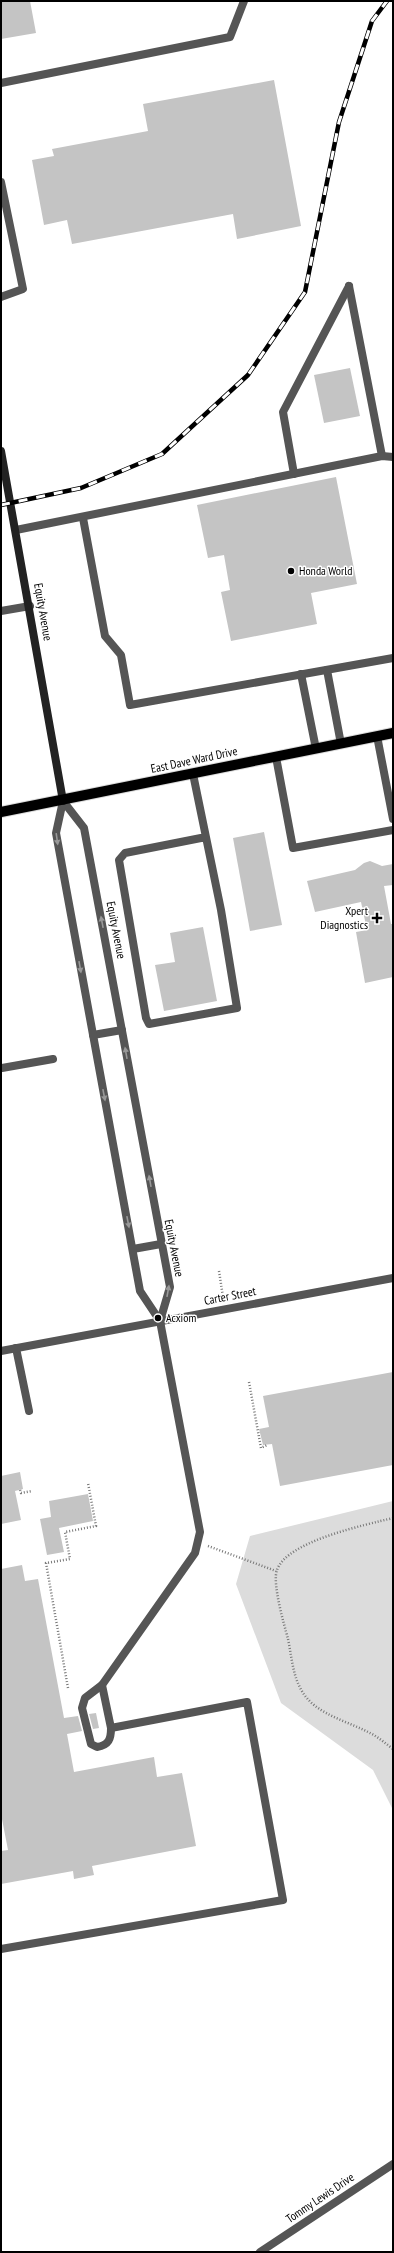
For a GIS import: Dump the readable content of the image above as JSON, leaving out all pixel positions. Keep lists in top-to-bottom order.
{
  "streets": {
    "main road": ["East Dave Ward Drive"],
    "street": ["Equity Avenue", "Carter Street", "Tommy Lewis Drive"]
  },
  "crossings": [
    ["Equity Avenue", "East Dave Ward Drive"],
    ["Equity Avenue", "Carter Street"]
  ],
  "places": {
    "other": ["Honda World", "Acxiom"],
    "health": ["Xpert Diagnostics"]
  }
}
